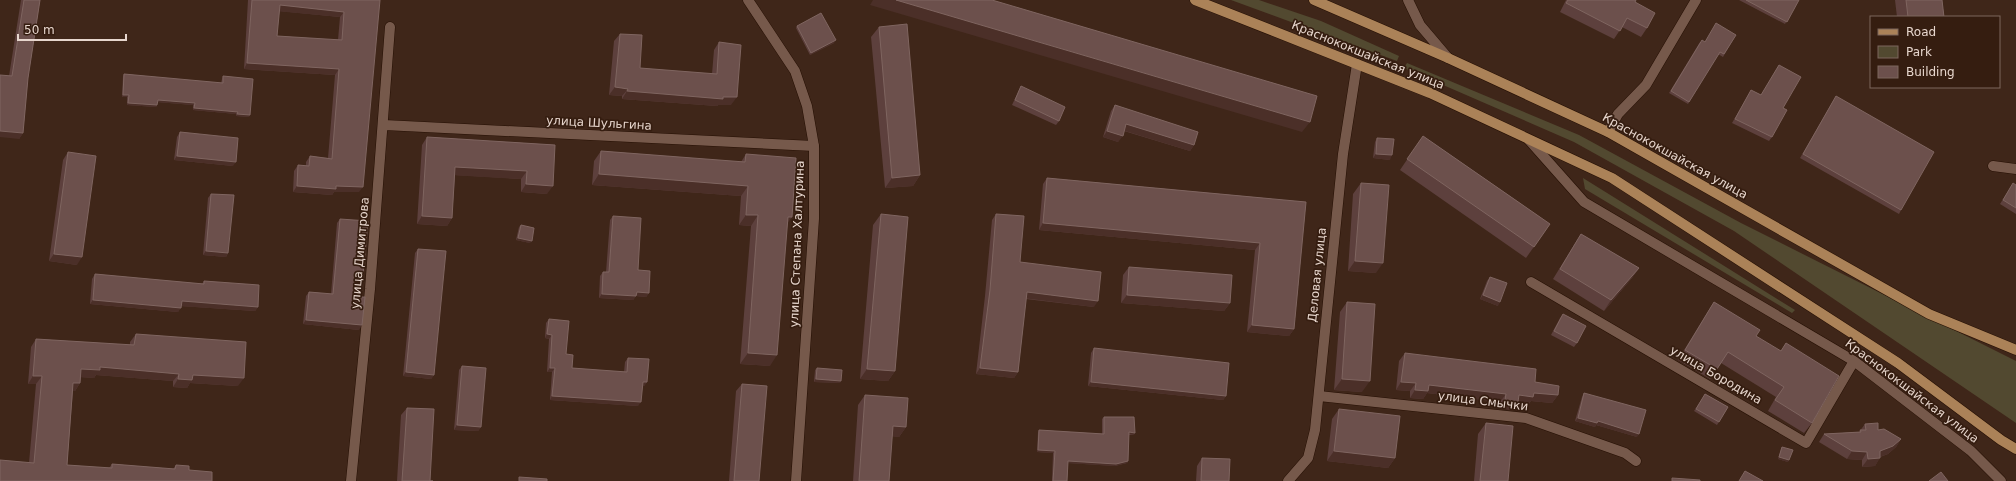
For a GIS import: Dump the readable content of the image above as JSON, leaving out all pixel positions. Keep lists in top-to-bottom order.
{
  "streets": {
    "main road": ["Краснококшайская улица"],
    "street": [
      "улица Шульгина",
      "улица Степана Халтурина",
      "улица Димитрова",
      "Деловая улица",
      "улица Бородина",
      "улица Смычки"
    ]
  },
  "crossings": [
    ["Краснококшайская улица", "Деловая улица"],
    ["Краснококшайская улица", "улица Бородина"],
    ["улица Шульгина", "улица Степана Халтурина"],
    ["улица Шульгина", "улица Димитрова"],
    ["Деловая улица", "улица Смычки"]
  ],
  "legend": ["Road", "Park", "Building"],
  "scale_bar": "50 m"
}
